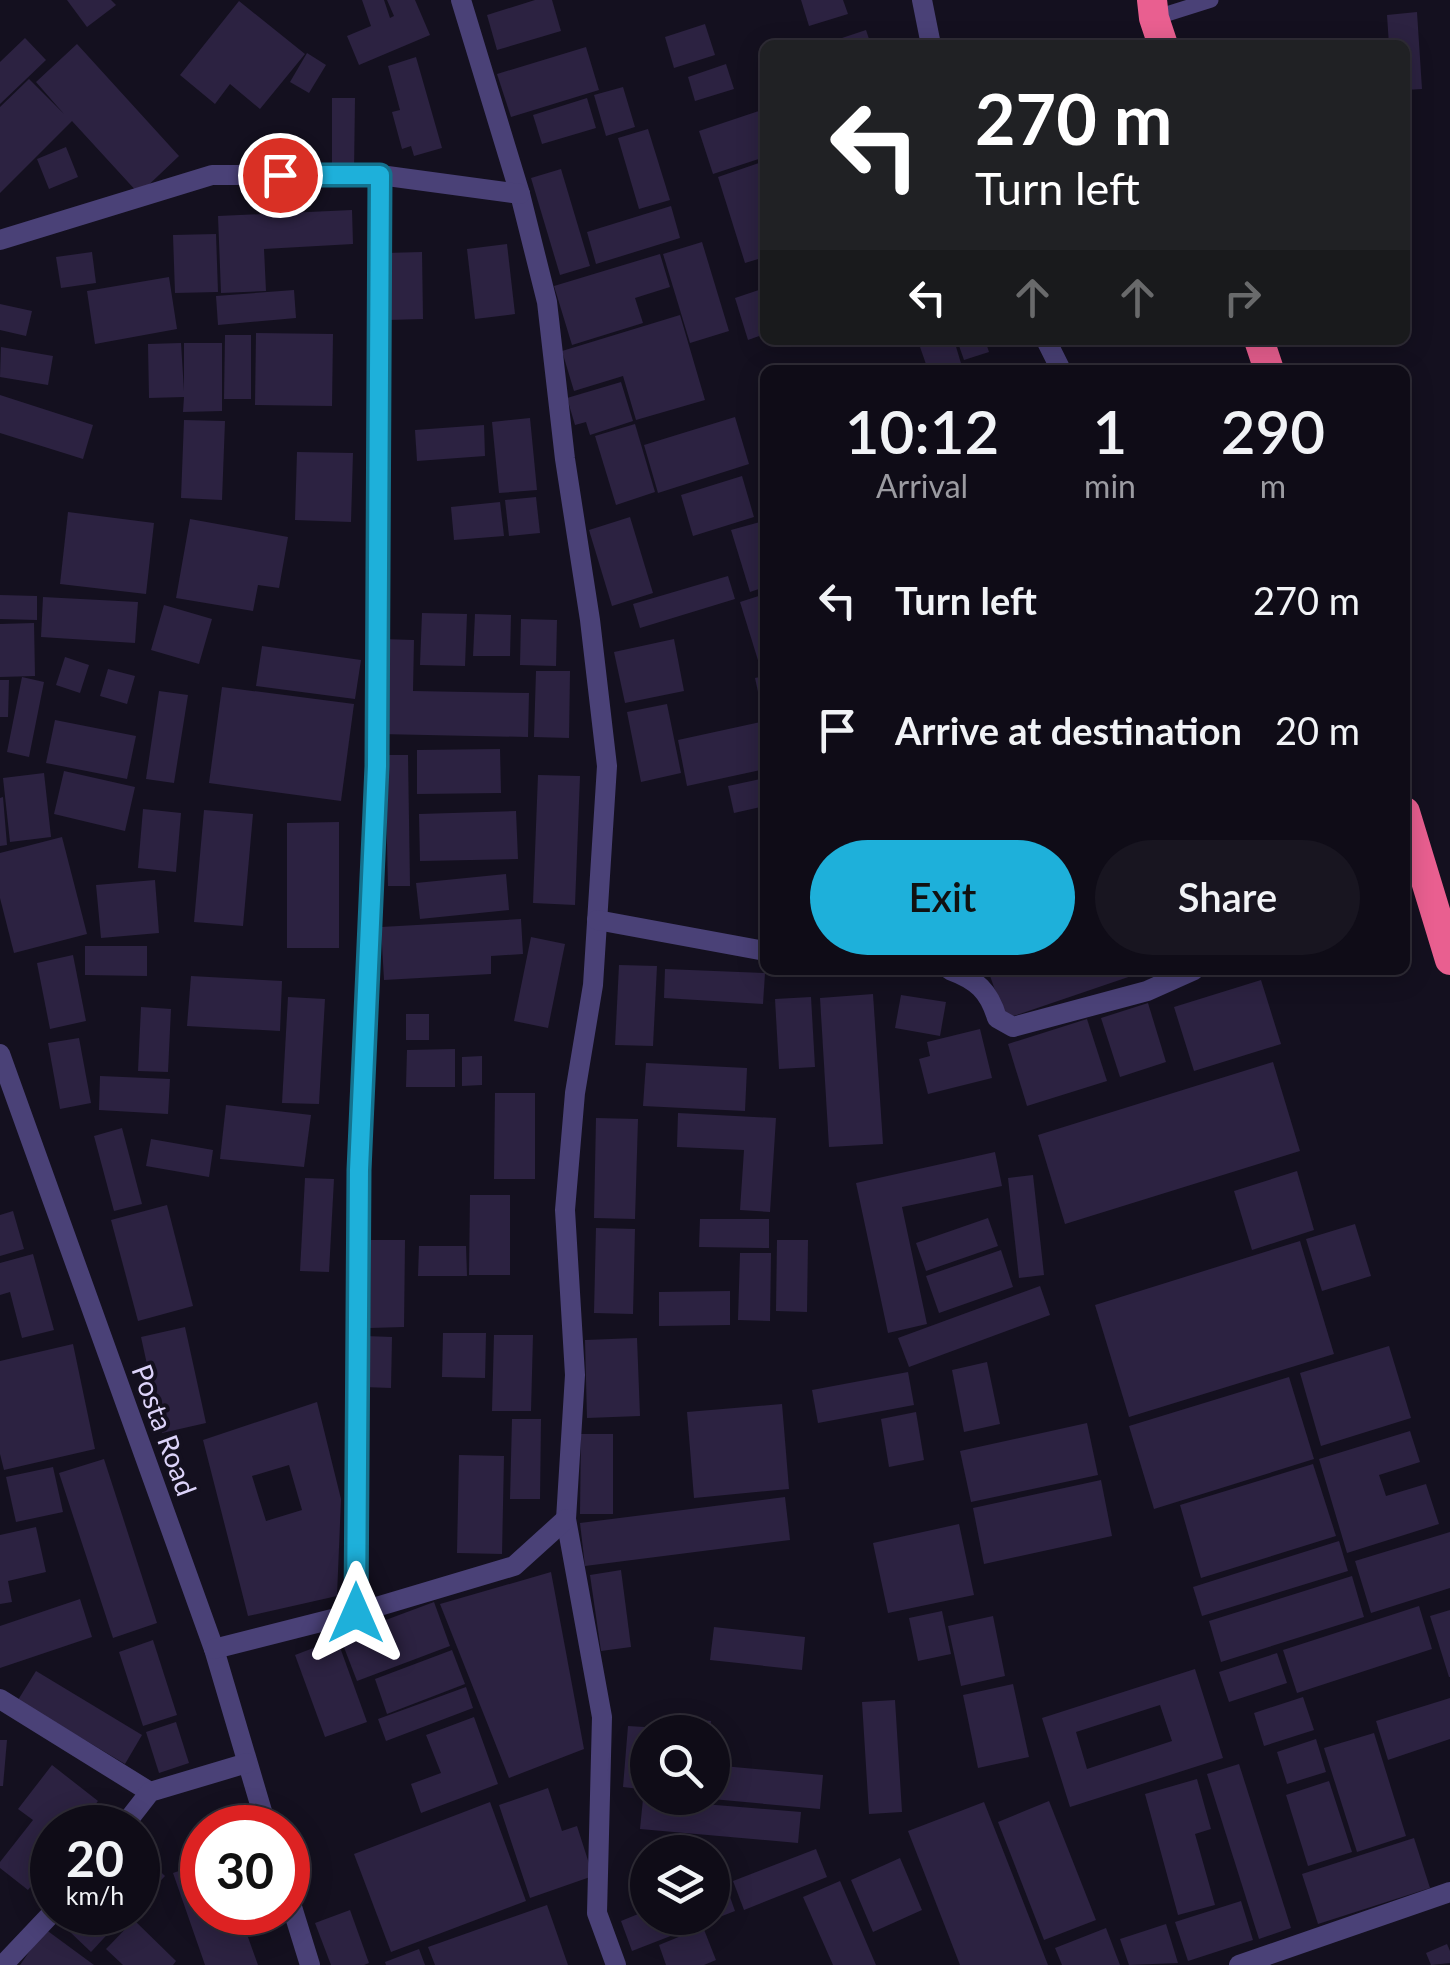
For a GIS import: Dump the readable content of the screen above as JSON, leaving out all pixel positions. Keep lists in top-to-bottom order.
{
  "streets": {
    "street": ["Posta Road"]
  },
  "page": {
    "turn": ["270 m", "Turn left"],
    "eta": [
      "10:12",
      "Arrival",
      "1",
      "min",
      "290",
      "m"
    ],
    "list": [
      {
        "name": "Turn left",
        "value": "270 m"
      },
      {
        "name": "Arrive at destination",
        "value": "20 m"
      }
    ],
    "buttons": ["Exit", "Share"],
    "speed": "20 km/h",
    "limit": "30"
  }
}
